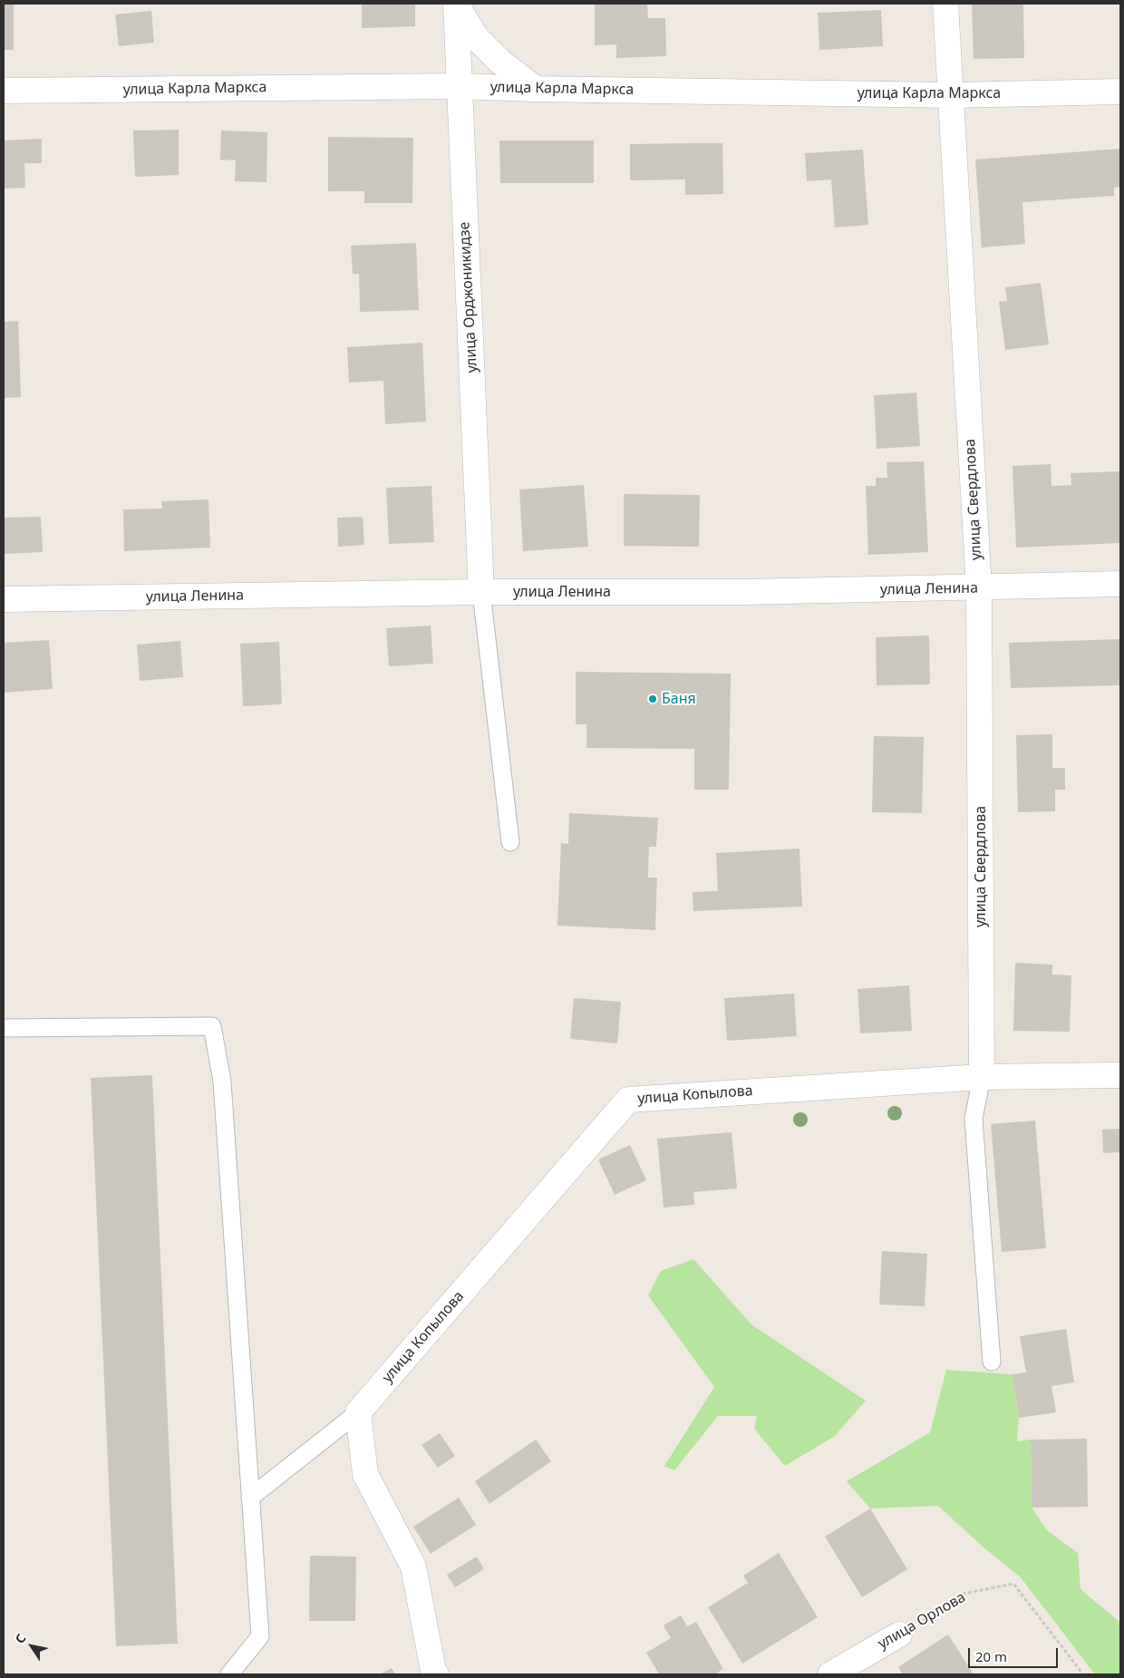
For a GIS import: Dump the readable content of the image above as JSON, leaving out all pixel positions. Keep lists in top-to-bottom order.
{
  "streets": {
    "street": [
      "улица Карла Маркса",
      "улица Орджоникидзе",
      "улица Свердлова",
      "улица Ленина",
      "улица Копылова",
      "улица Орлова"
    ]
  },
  "crossings": [
    ["улица Карла Маркса", "улица Орджоникидзе"],
    ["улица Карла Маркса", "улица Свердлова"],
    ["улица Орджоникидзе", "улица Ленина"],
    ["улица Свердлова", "улица Ленина"],
    ["улица Свердлова", "улица Копылова"]
  ],
  "places": ["Баня"],
  "scale_bar": "20 m",
  "north": "top left"
}
